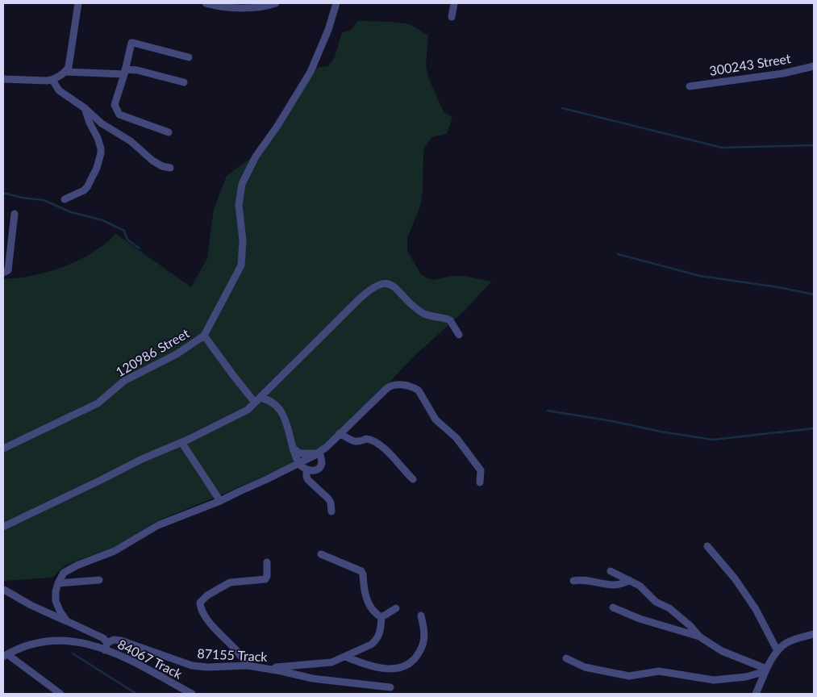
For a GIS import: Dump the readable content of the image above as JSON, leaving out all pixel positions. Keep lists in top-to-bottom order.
{
  "streets": {
    "street": [
      "300243 Street",
      "120986 Street",
      "87155 Track",
      "84067 Track"
    ]
  },
  "crossings": [
    ["87155 Track", "84067 Track"]
  ]
}
